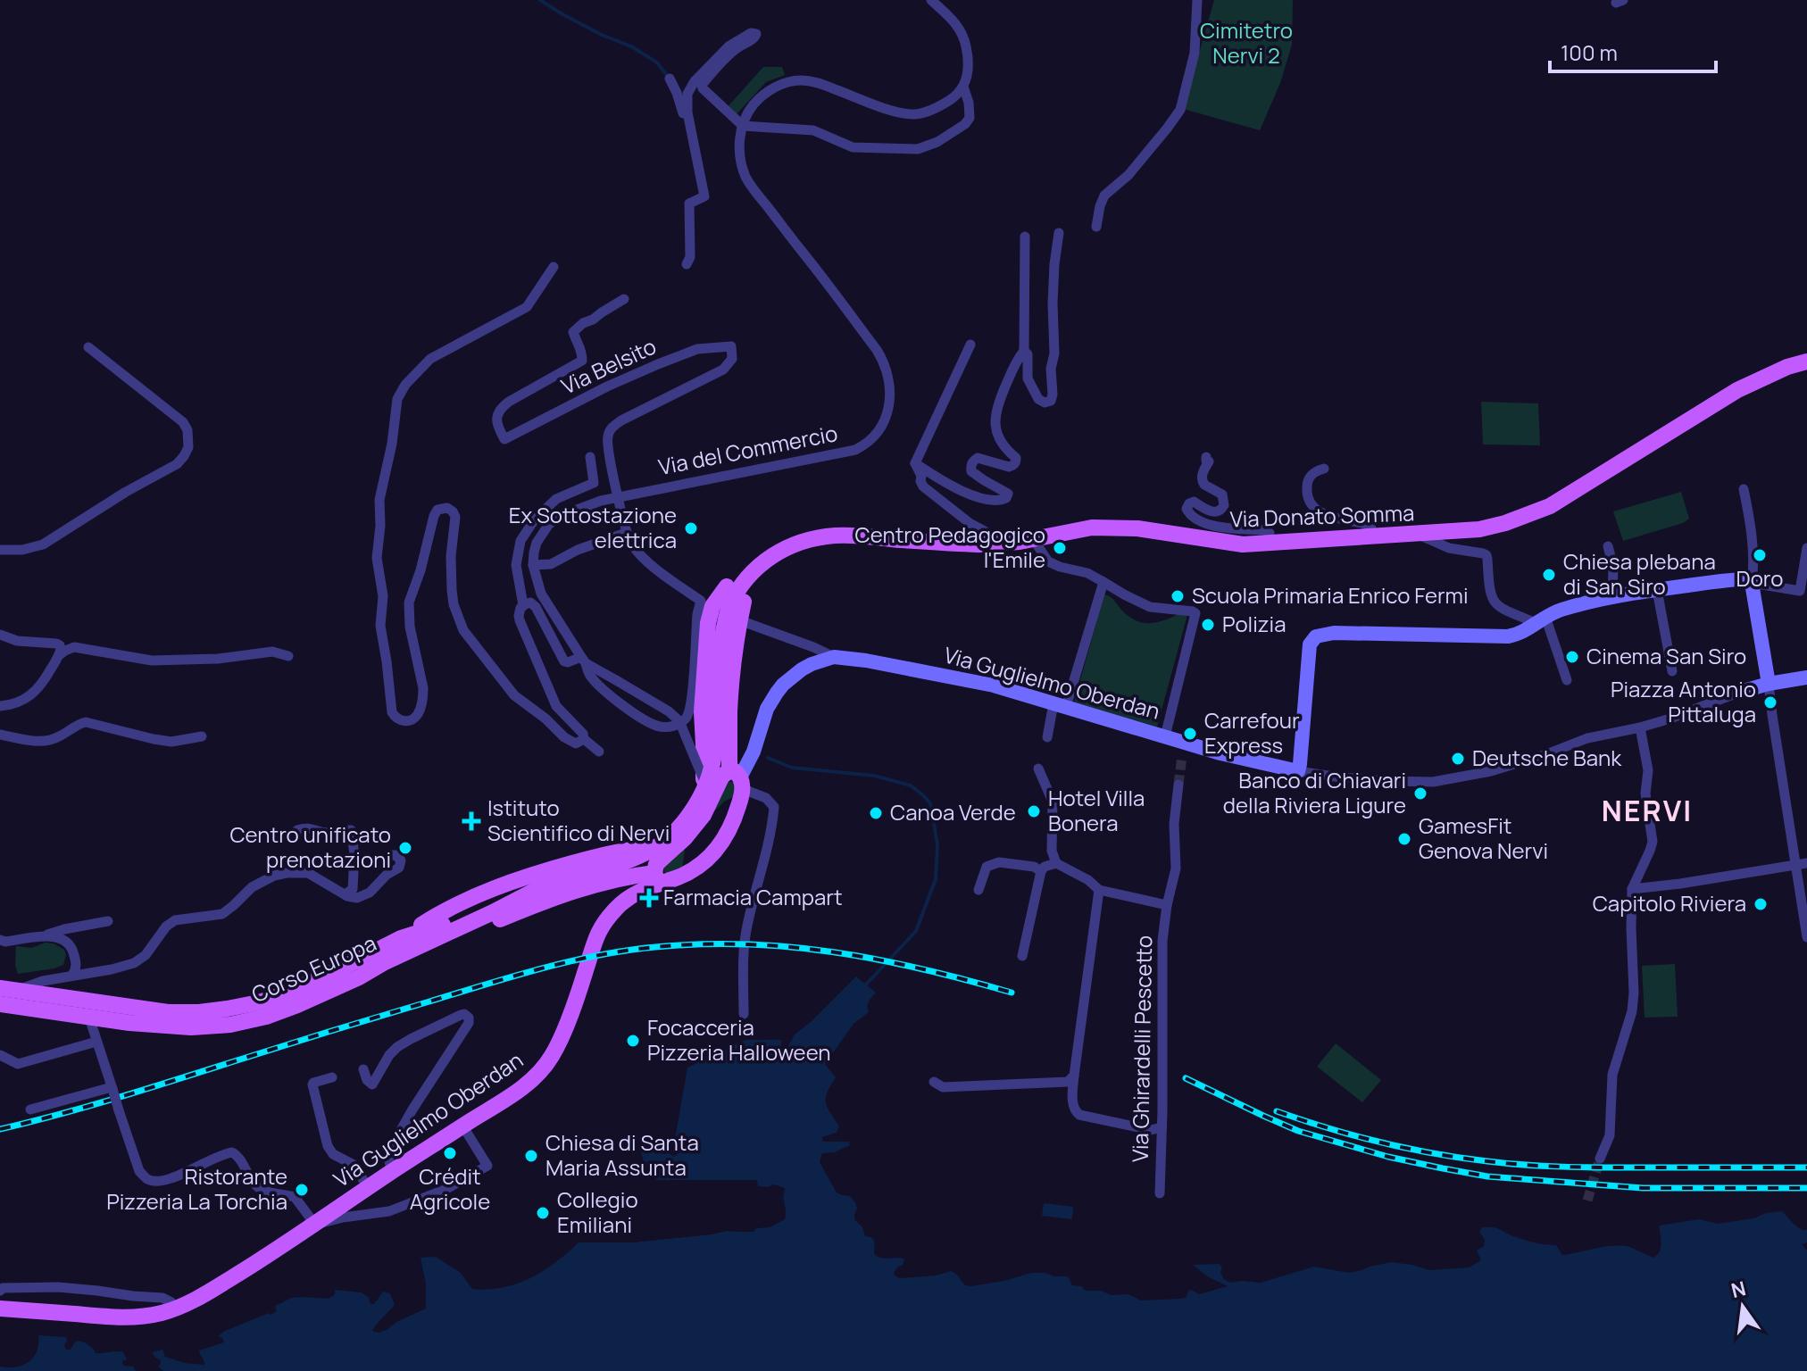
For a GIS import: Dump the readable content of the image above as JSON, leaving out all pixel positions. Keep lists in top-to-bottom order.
{
  "streets": {
    "main road": ["Via Donato Somma", "Via Guglielmo Oberdan", "Corso Europa"],
    "street": ["Via Belsito", "Via del Commercio", "Via Ghirardelli Pescetto"]
  },
  "crossings": [
    ["Via Belsito", "Via del Commercio"],
    ["Via Donato Somma", "Corso Europa"]
  ],
  "districts": ["NERVI"],
  "parks": ["Cimitetro Nervi 2"],
  "places": {
    "other": [
      "Ex Sottostazione elettrica",
      "Centro Pedagogico l'Emile",
      "Doro",
      "Chiesa plebana di San Siro",
      "Scuola Primaria Enrico Fermi",
      "Polizia",
      "Cinema San Siro",
      "Piazza Antonio Pittaluga",
      "Carrefour Express",
      "Deutsche Bank",
      "Banco di Chiavari della Riviera Ligure",
      "Hotel Villa Bonera",
      "Canoa Verde",
      "GamesFit Genova Nervi",
      "Centro unificato prenotazioni",
      "Capitolo Riviera",
      "Focacceria Pizzeria Halloween",
      "Crédit Agricole",
      "Chiesa di Santa Maria Assunta",
      "Ristorante Pizzeria La Torchia",
      "Collegio Emiliani"
    ],
    "health": ["Istituto Scientifico di Nervi", "Farmacia Campart"]
  },
  "scale_bar": "100 m",
  "north": "top"
}
